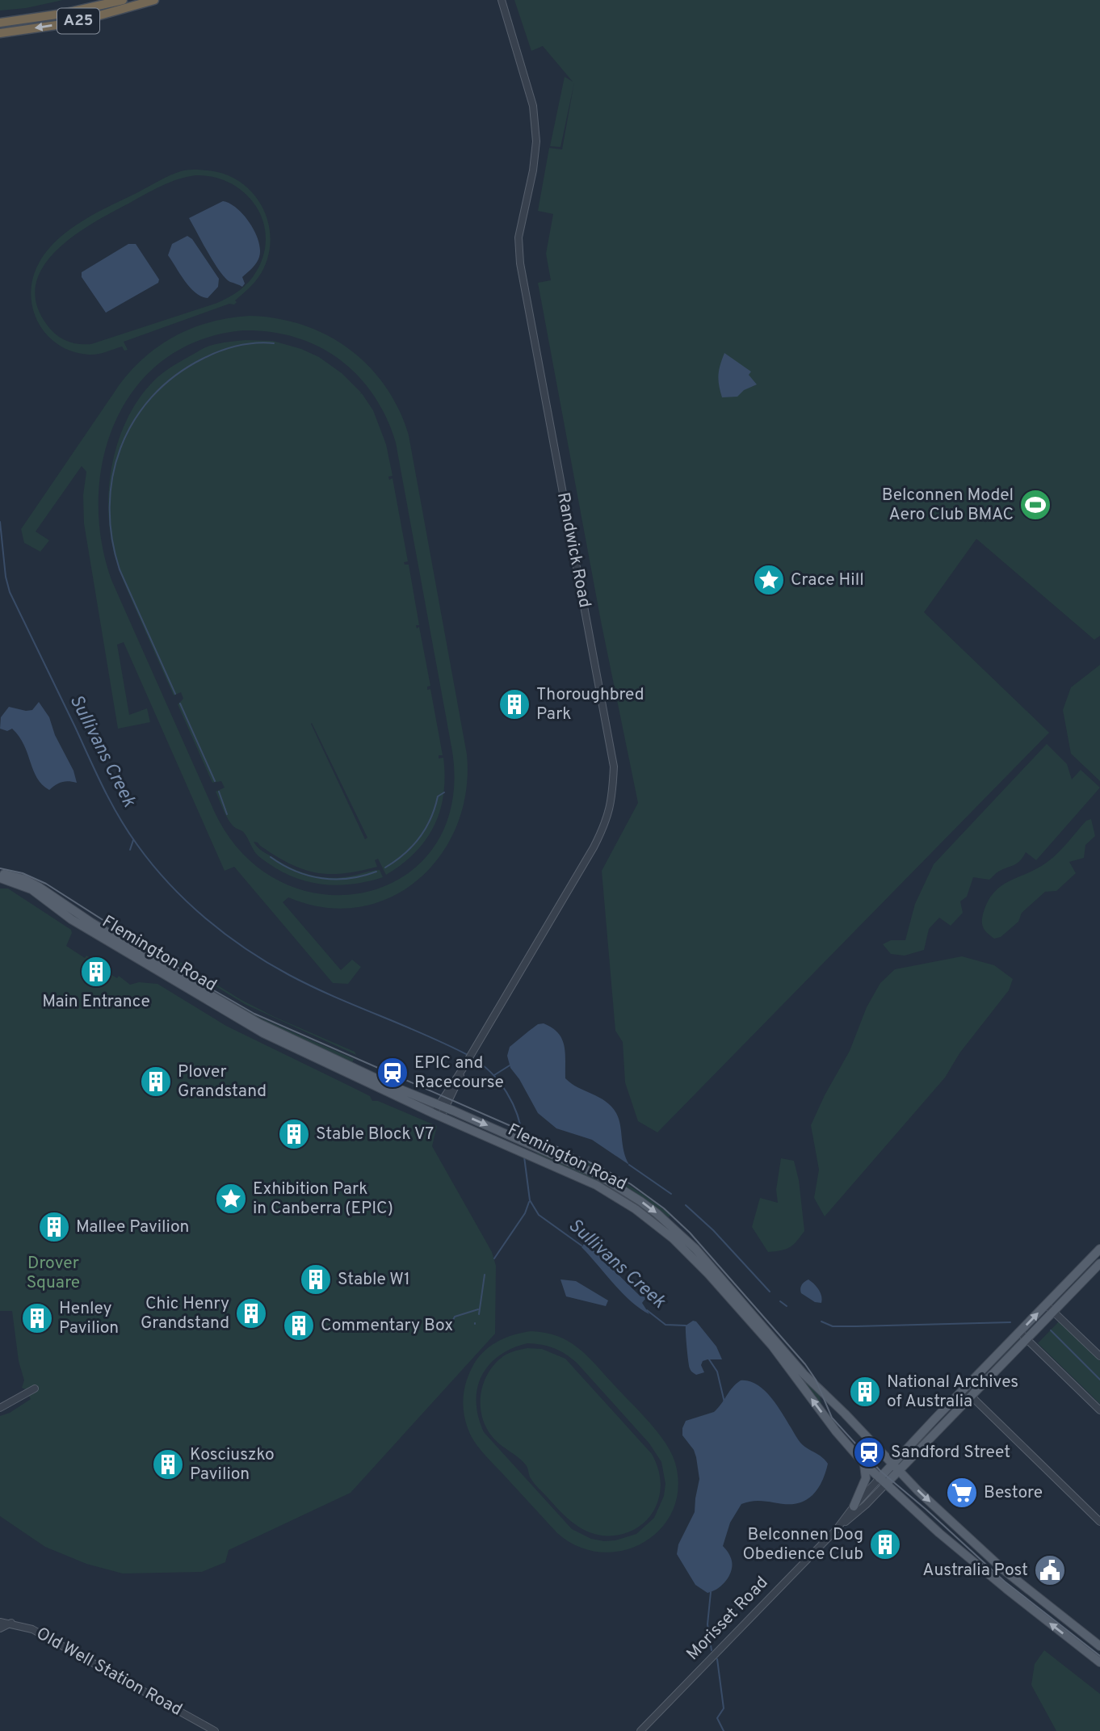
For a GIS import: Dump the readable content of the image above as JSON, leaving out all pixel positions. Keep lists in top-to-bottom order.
{
  "streets": {
    "highway": ["A25"],
    "main road": ["Flemington Road"],
    "street": ["Randwick Road", "Morisset Road", "Old Well Station Road"]
  },
  "crossings": [
    ["Randwick Road", "Flemington Road"],
    ["Flemington Road", "Morisset Road"]
  ],
  "water": ["Sullivans Creek"],
  "parks": ["Drover Square"],
  "places": {
    "sports": ["Belconnen Model Aero Club BMAC"],
    "place": ["Crace Hill", "Exhibition Park in Canberra (EPIC)"],
    "building": [
      "Thoroughbred Park",
      "Main Entrance",
      "Plover Grandstand",
      "Stable Block V7",
      "Mallee Pavilion",
      "Stable W1",
      "Chic Henry Grandstand",
      "Henley Pavilion",
      "Commentary Box",
      "National Archives of Australia",
      "Kosciuszko Pavilion",
      "Belconnen Dog Obedience Club"
    ],
    "station": ["EPIC and Racecourse", "Sandford Street"],
    "supermarket": ["Bestore"],
    "public building": ["Australia Post"]
  }
}
